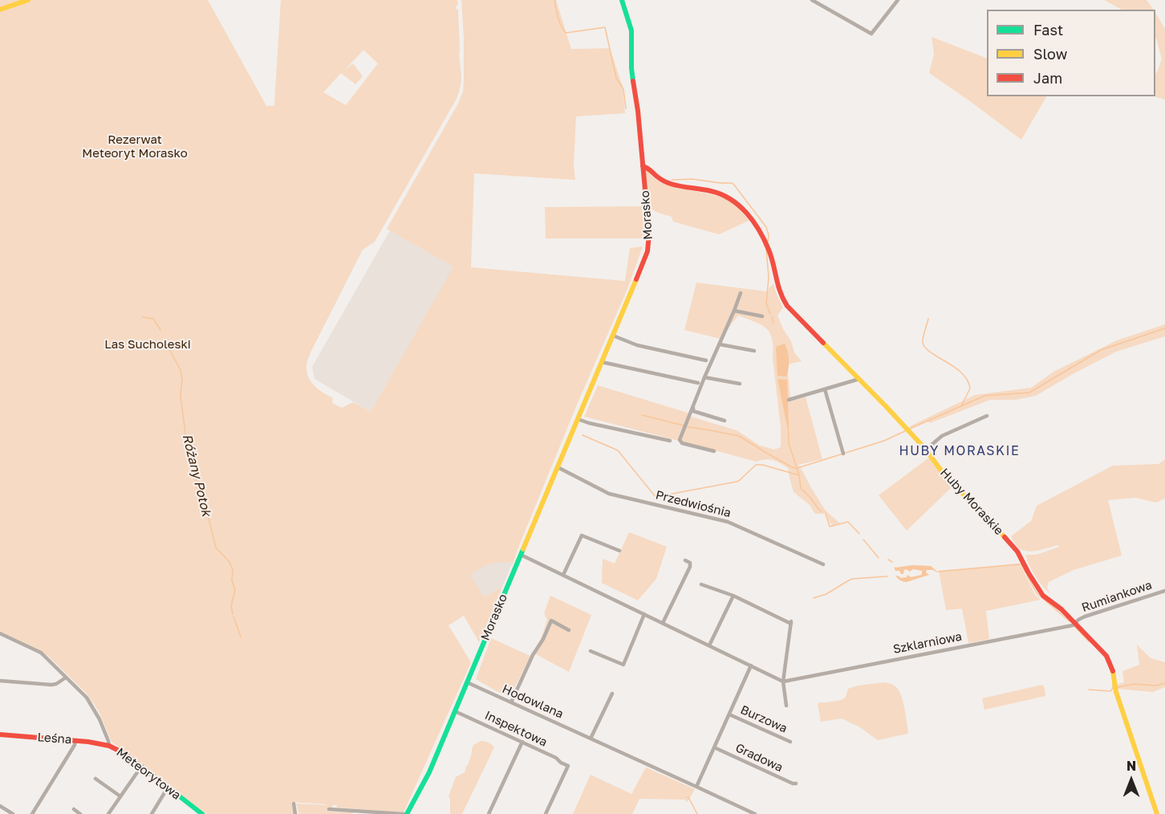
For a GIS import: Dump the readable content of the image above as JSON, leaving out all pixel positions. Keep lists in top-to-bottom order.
{
  "streets": {
    "street": [
      "Morasko",
      "Huby Moraskie",
      "Przedwiośnia",
      "Rumiankowa",
      "Szklarniowa",
      "Hodowlana",
      "Burzowa",
      "Inspektowa",
      "Leśna",
      "Gradowa",
      "Meteorytowa"
    ]
  },
  "crossings": [
    ["Morasko", "Huby Moraskie"],
    ["Morasko", "Przedwiośnia"],
    ["Morasko", "Hodowlana"],
    ["Morasko", "Inspektowa"],
    ["Huby Moraskie", "Rumiankowa"],
    ["Huby Moraskie", "Szklarniowa"],
    ["Rumiankowa", "Szklarniowa"],
    ["Leśna", "Meteorytowa"]
  ],
  "districts": ["HUBY MORASKIE"],
  "water": ["Różany Potok"],
  "parks": ["Rezerwat Meteoryt Morasko", "Las Sucholeski"],
  "legend": ["Fast", "Slow", "Jam"],
  "north": "top"
}
